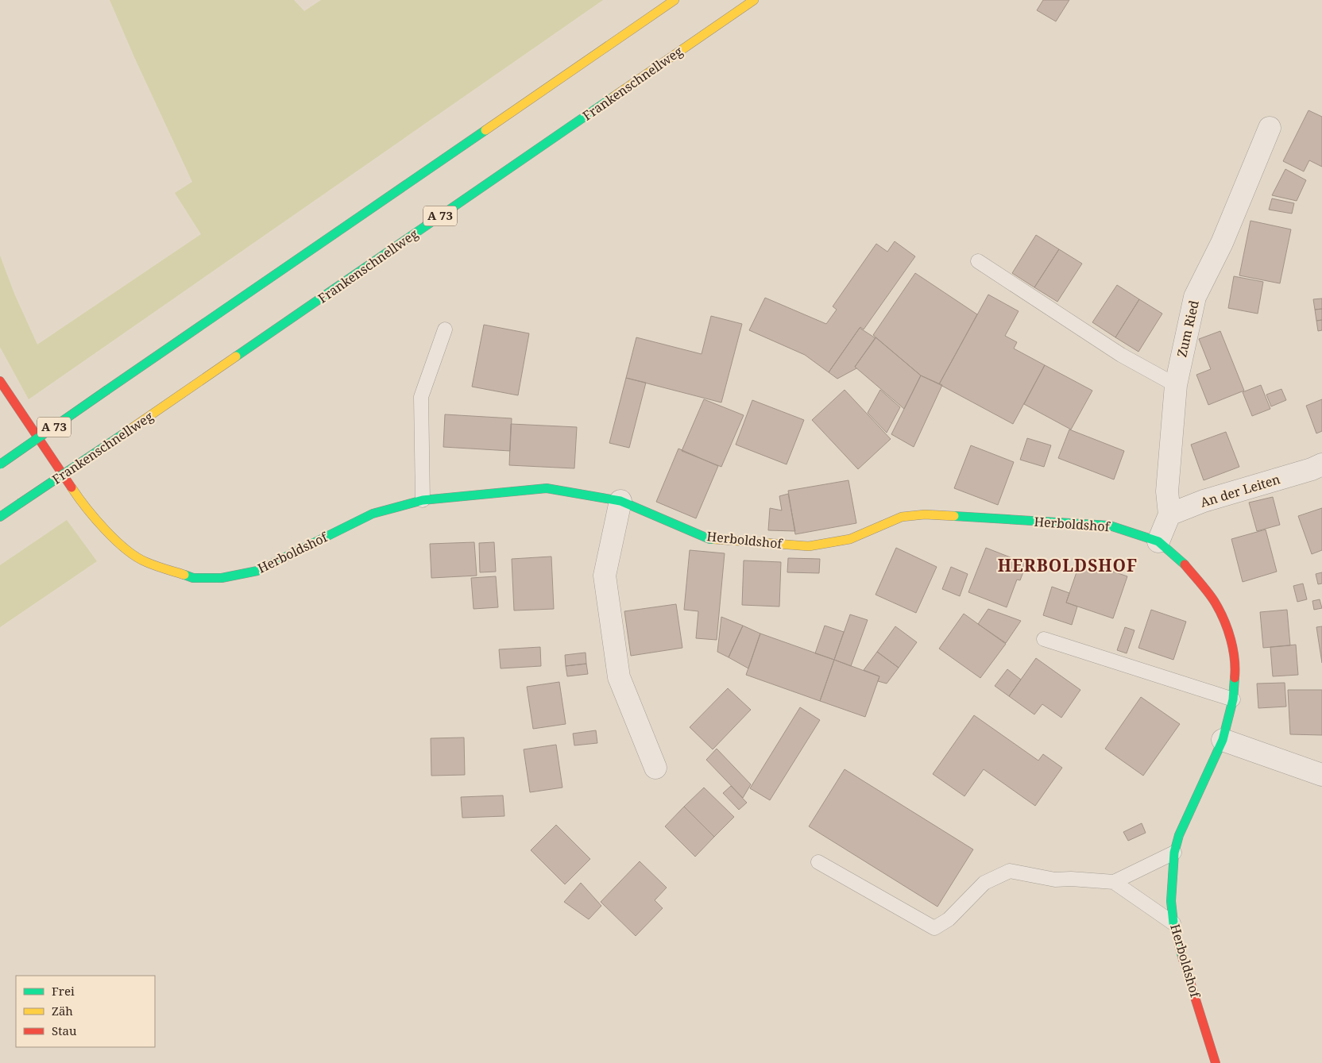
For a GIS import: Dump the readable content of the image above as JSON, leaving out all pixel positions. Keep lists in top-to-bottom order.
{
  "streets": {
    "main road": ["Frankenschnellweg", "A 73", "Herboldshof"],
    "street": ["Zum Ried", "An der Leiten"]
  },
  "crossings": [
    ["Zum Ried", "An der Leiten"]
  ],
  "districts": ["HERBOLDSHOF"],
  "legend": ["Frei", "Zäh", "Stau"]
}
